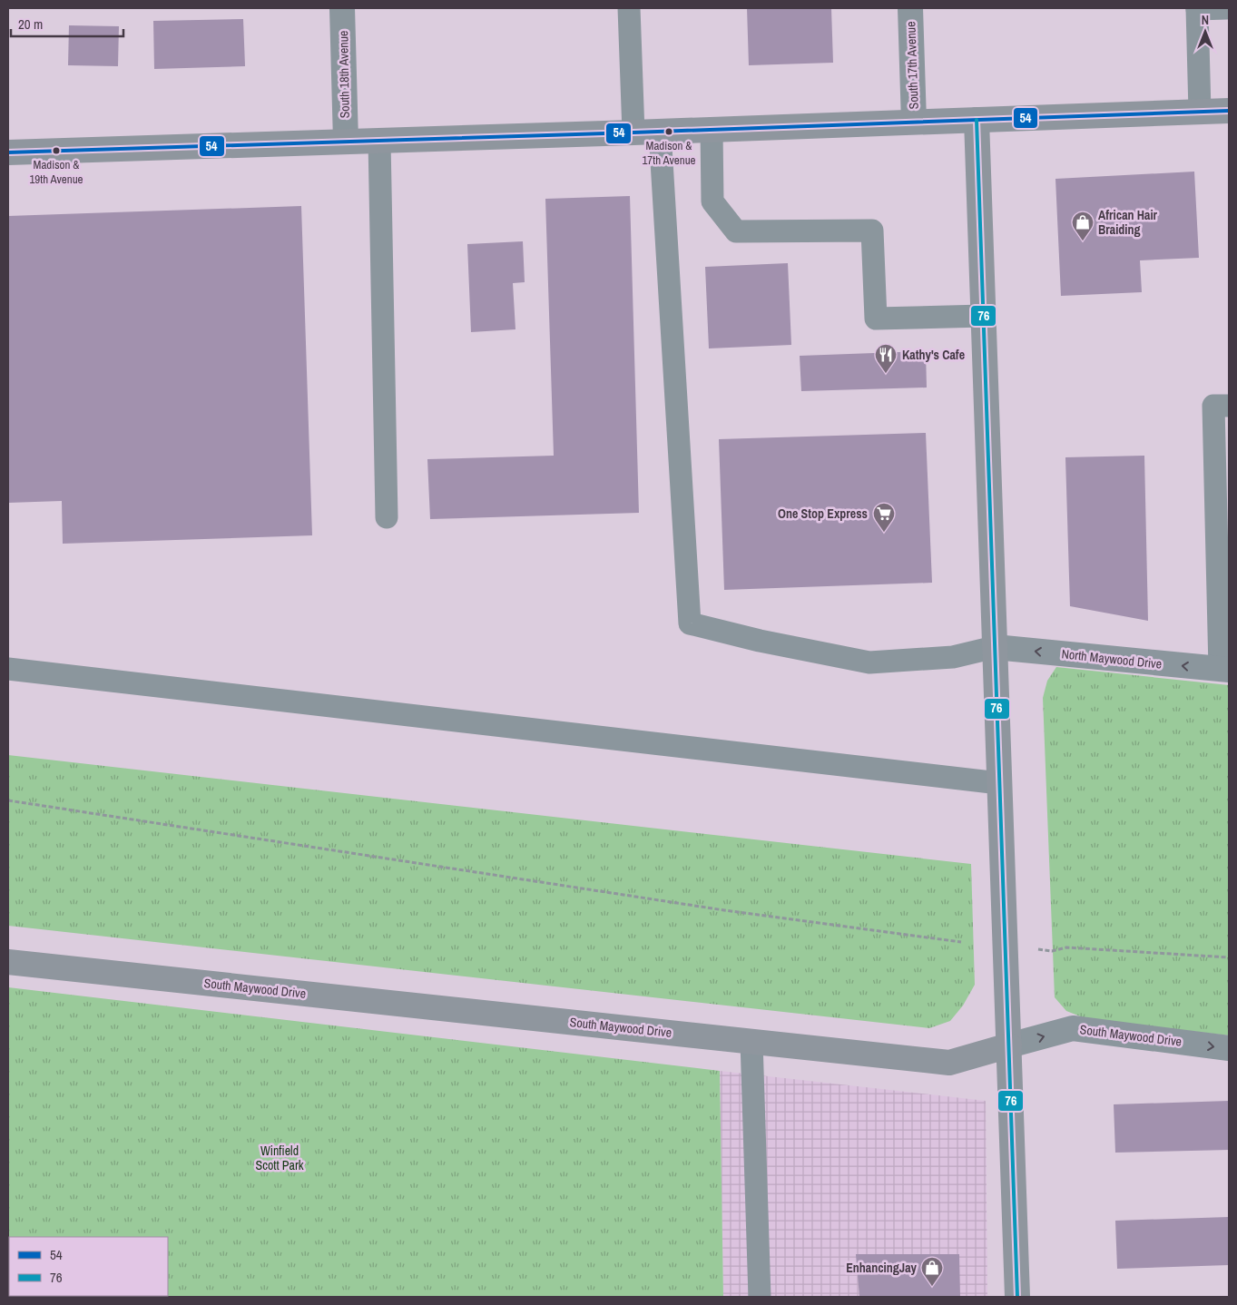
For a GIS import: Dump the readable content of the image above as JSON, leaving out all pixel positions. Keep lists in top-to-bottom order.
{
  "streets": {
    "street": [
      "South 17th Avenue",
      "South 18th Avenue",
      "North Maywood Drive",
      "South Maywood Drive"
    ]
  },
  "one_way": ["North Maywood Drive"],
  "parks": ["Winfield Scott Park"],
  "places": {
    "other": ["Madison & 17th Avenue", "Madison & 19th Avenue"],
    "shop": ["African Hair Braiding", "EnhancingJay"],
    "restaurant": ["Kathy's Cafe"],
    "supermarket": ["One Stop Express"]
  },
  "lines": ["transit line 54", "transit line 76"],
  "legend": ["54", "76"],
  "scale_bar": "20 m",
  "north": "top"
}
